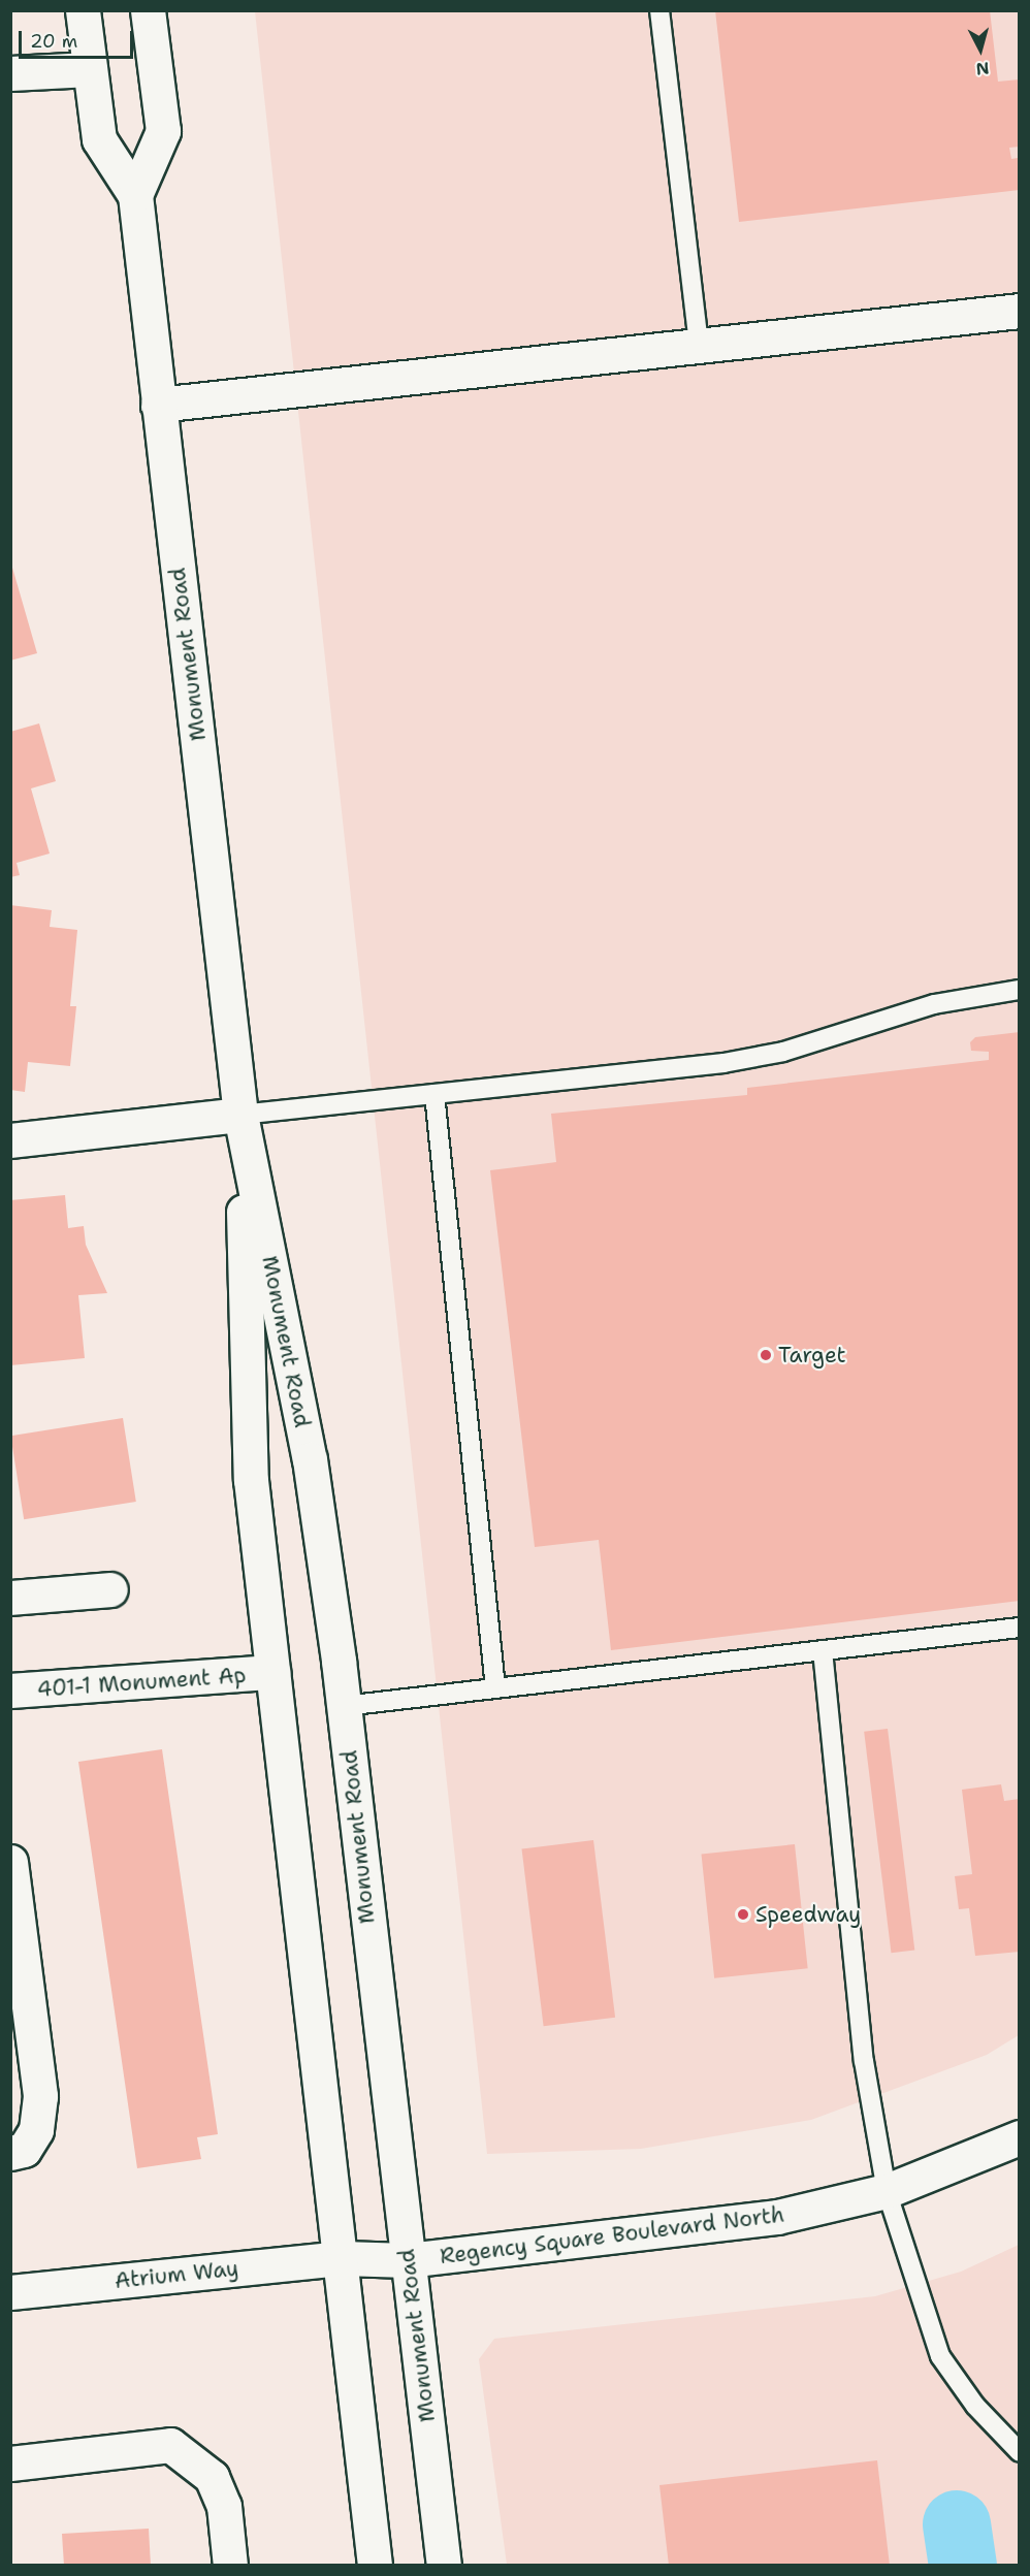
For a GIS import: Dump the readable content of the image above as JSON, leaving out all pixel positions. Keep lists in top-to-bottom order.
{
  "streets": {
    "main road": [
      "Monument Road",
      "401-1 Monument Ap",
      "Regency Square Boulevard North",
      "Atrium Way"
    ]
  },
  "crossings": [
    ["Monument Road", "401-1 Monument Ap"],
    ["Monument Road", "Regency Square Boulevard North"],
    ["Monument Road", "Atrium Way"],
    ["Regency Square Boulevard North", "Atrium Way"]
  ],
  "places": ["Target", "Speedway"],
  "scale_bar": "20 m",
  "north": "bottom"
}
